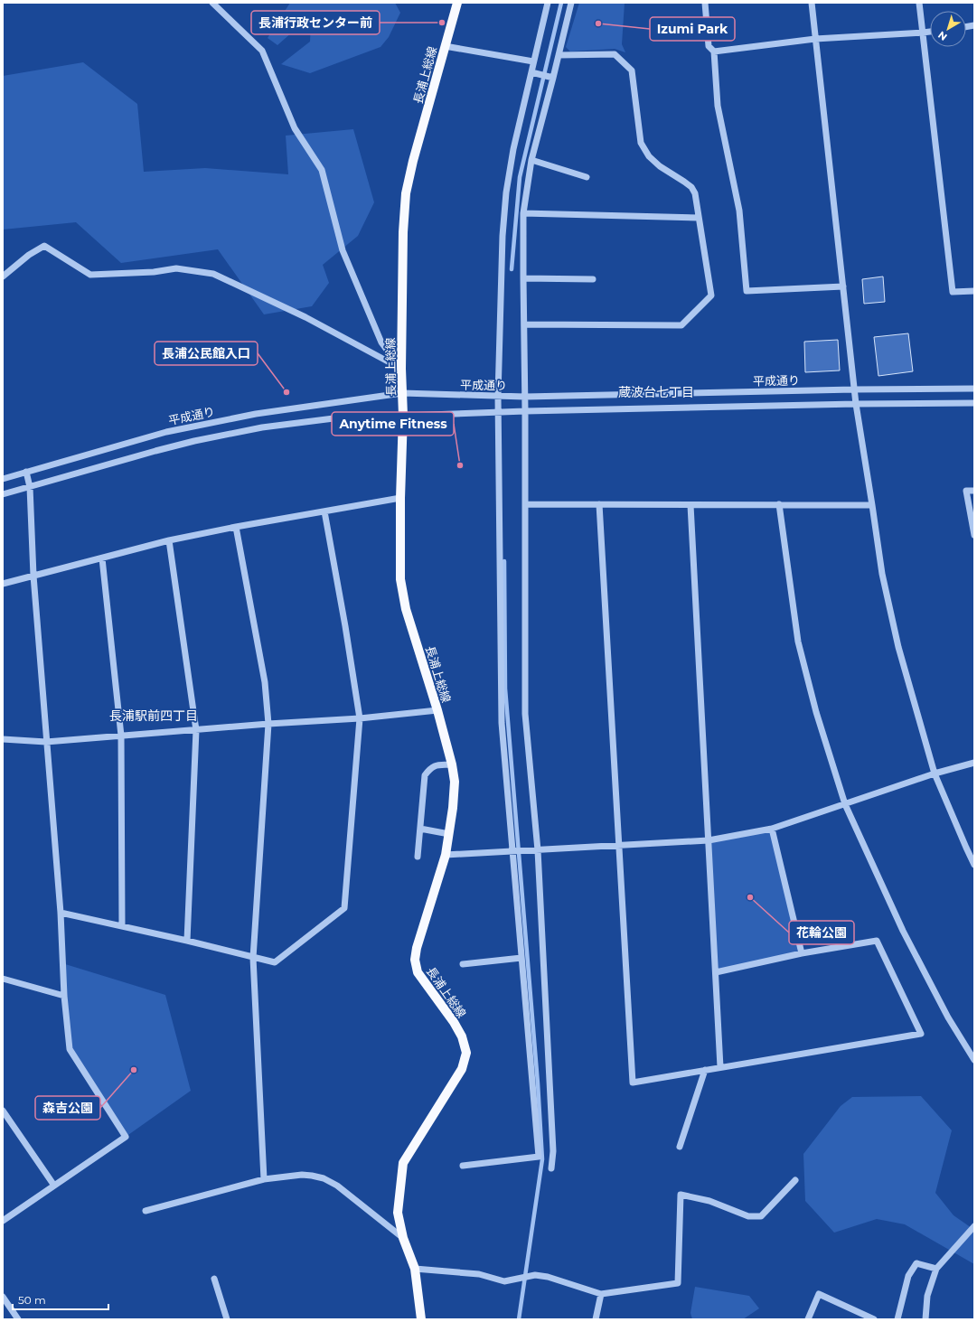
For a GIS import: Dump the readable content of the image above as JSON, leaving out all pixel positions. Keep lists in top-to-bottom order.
{
  "streets": {
    "main road": ["長浦上総線"],
    "street": ["平成通り"]
  },
  "crossings": [
    ["長浦上総線", "平成通り"]
  ],
  "districts": ["蔵波台七丁目", "長浦駅前四丁目"],
  "places": [
    "長浦行政センター前",
    "Izumi Park",
    "長浦公民館入口",
    "Anytime Fitness",
    "花輪公園",
    "森吉公園"
  ],
  "scale_bar": "50 m",
  "north": "bottom left"
}
